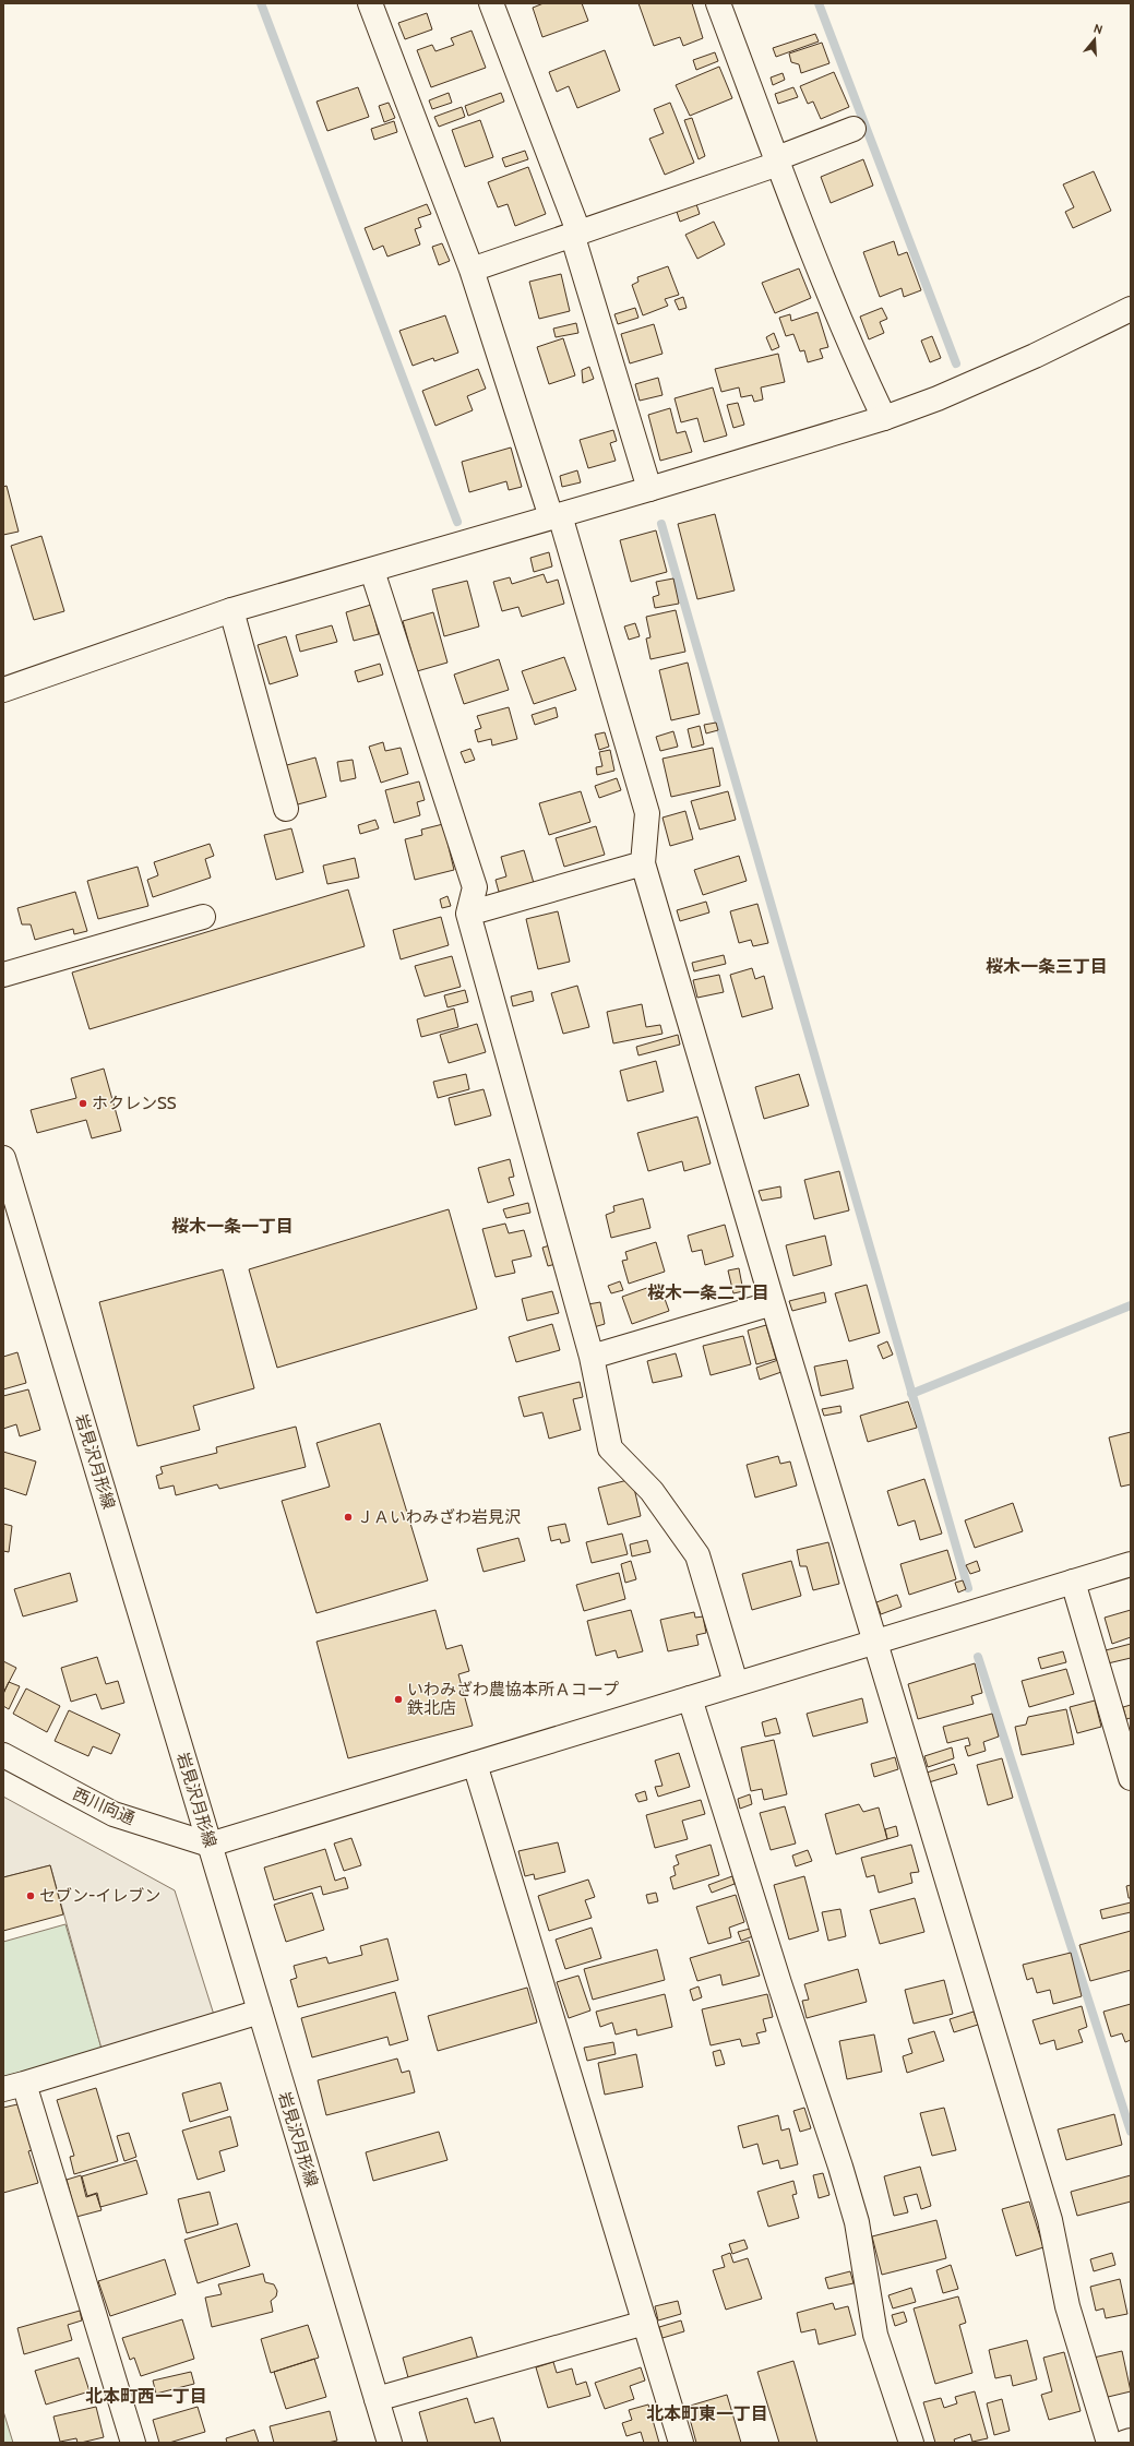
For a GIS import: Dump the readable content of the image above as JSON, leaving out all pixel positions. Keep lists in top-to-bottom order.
{
  "streets": {
    "street": ["岩見沢月形線", "西川向通"]
  },
  "crossings": [
    ["岩見沢月形線", "西川向通"]
  ],
  "districts": [
    "桜木一条三丁目",
    "桜木一条一丁目",
    "桜木一条二丁目",
    "北本町西一丁目",
    "北本町東一丁目"
  ],
  "places": [
    "ホクレンSS",
    "ＪＡいわみざわ岩見沢",
    "いわみざわ農協本所Ａコープ 鉄北店",
    "セブン-イレブン"
  ],
  "north": "top"
}
